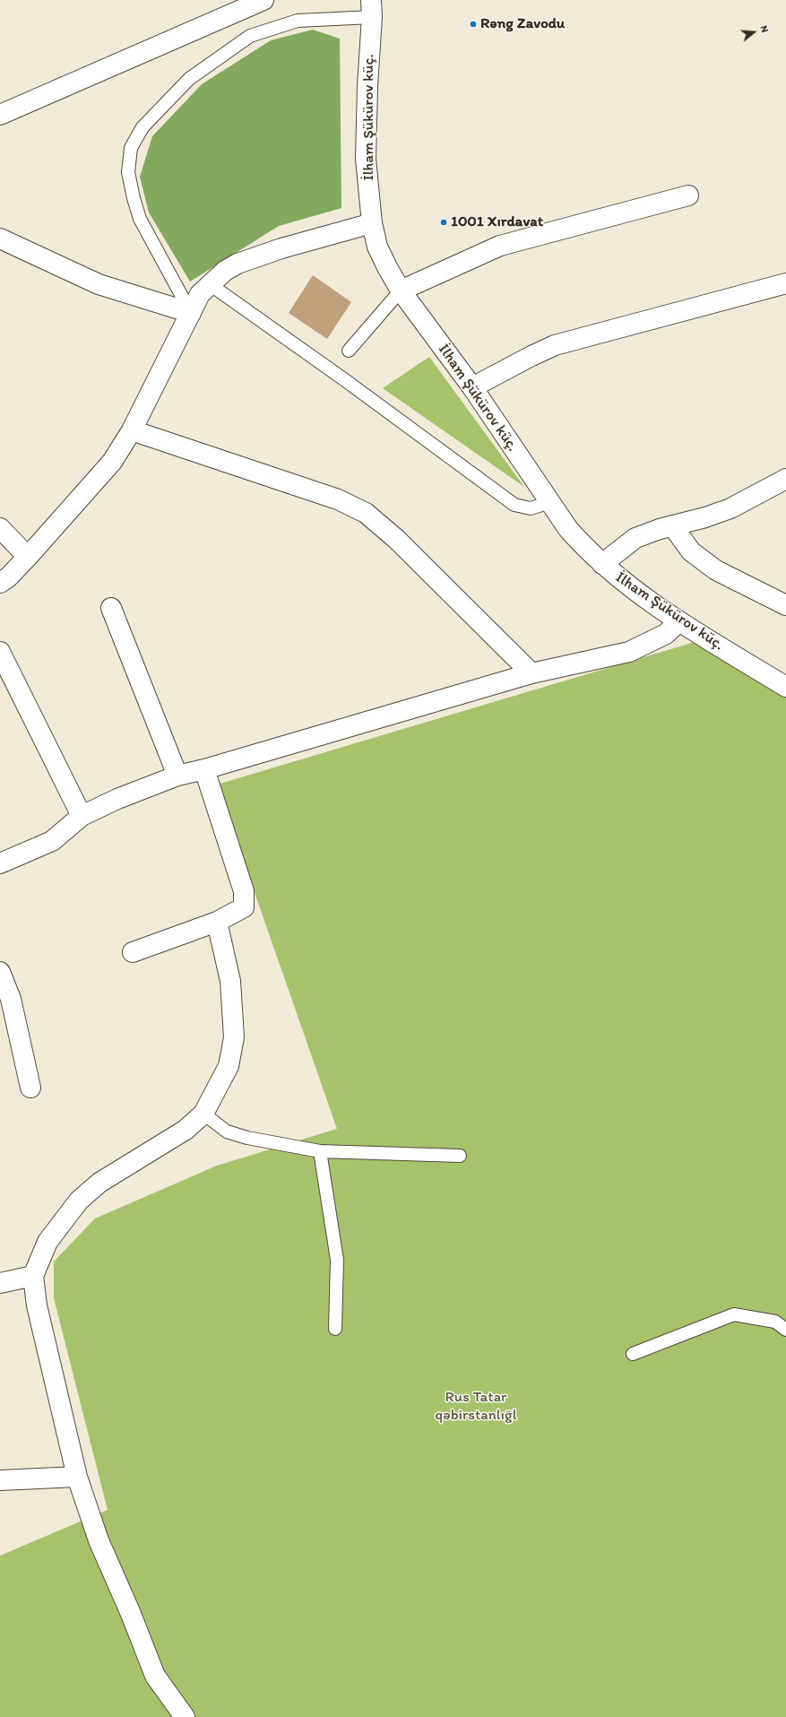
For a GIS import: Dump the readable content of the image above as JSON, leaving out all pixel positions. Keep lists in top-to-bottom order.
{
  "streets": {
    "street": ["İlham Şükürov küç."]
  },
  "parks": ["Rus Tatar qəbirstanlığl"],
  "places": ["Rəng Zavodu", "1001 Xırdavat"],
  "north": "right"
}
